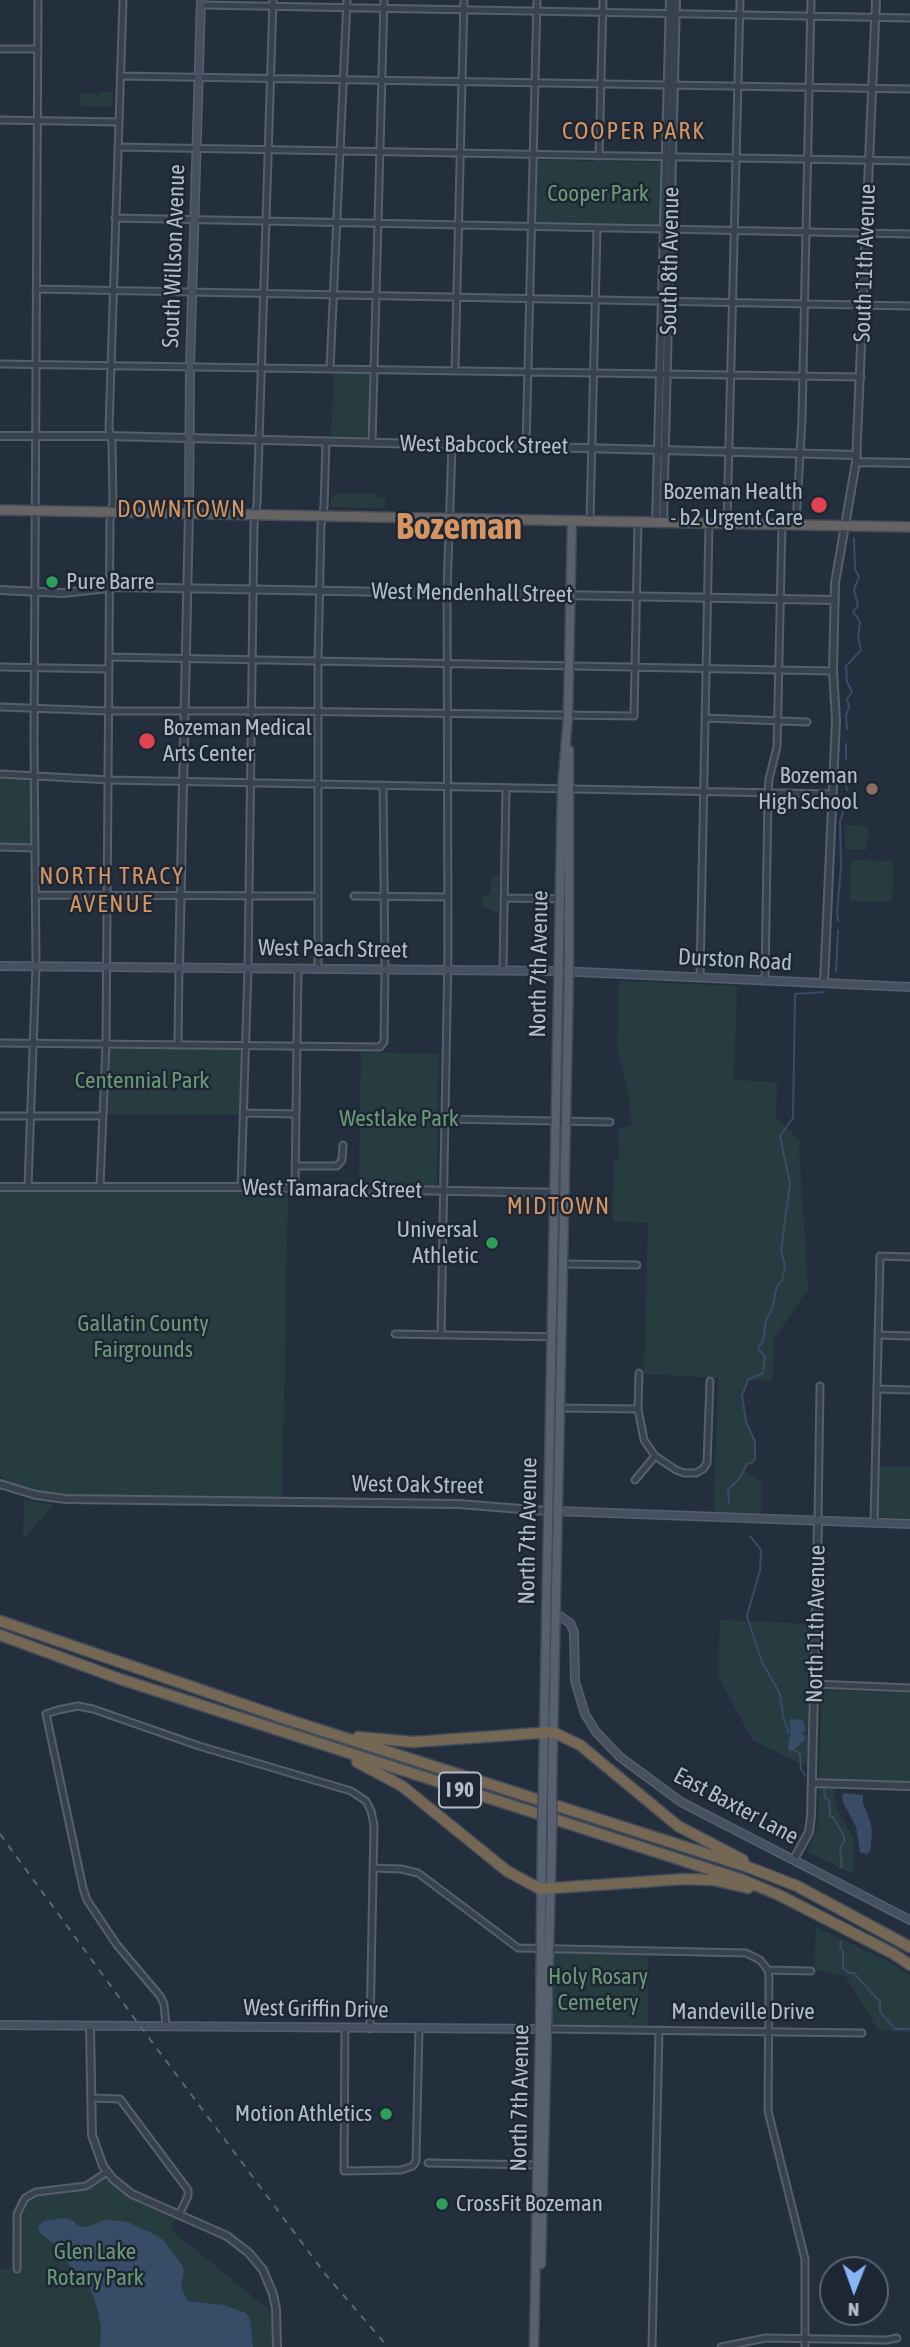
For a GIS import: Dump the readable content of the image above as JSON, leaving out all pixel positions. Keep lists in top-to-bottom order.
{
  "streets": {
    "highway": ["I 90"],
    "main road": [
      "South Willson Avenue",
      "West Peach Street",
      "Durston Road",
      "North 7th Avenue",
      "West Oak Street",
      "East Baxter Lane",
      "West Griffin Drive"
    ],
    "street": [
      "South 8th Avenue",
      "South 11th Avenue",
      "West Babcock Street",
      "West Mendenhall Street",
      "West Tamarack Street",
      "North 11th Avenue",
      "Mandeville Drive"
    ]
  },
  "crossings": [
    ["South Willson Avenue", "West Babcock Street"],
    ["South 8th Avenue", "West Babcock Street"],
    ["South 11th Avenue", "West Babcock Street"],
    ["West Mendenhall Street", "North 7th Avenue"],
    ["West Peach Street", "Durston Road"],
    ["West Peach Street", "North 7th Avenue"],
    ["Durston Road", "North 7th Avenue"],
    ["North 7th Avenue", "West Tamarack Street"],
    ["North 7th Avenue", "West Oak Street"],
    ["North 7th Avenue", "East Baxter Lane"],
    ["North 7th Avenue", "West Griffin Drive"],
    ["North 7th Avenue", "Mandeville Drive"],
    ["West Oak Street", "North 11th Avenue"],
    ["North 11th Avenue", "East Baxter Lane"],
    ["West Griffin Drive", "Mandeville Drive"]
  ],
  "districts": [
    "COOPER PARK",
    "DOWNTOWN",
    "Bozeman",
    "NORTH TRACY AVENUE",
    "MIDTOWN"
  ],
  "parks": [
    "Cooper Park",
    "Centennial Park",
    "Westlake Park",
    "Gallatin County Fairgrounds",
    "Holy Rosary Cemetery",
    "Glen Lake Rotary Park"
  ],
  "places": [
    "Bozeman Health - b2 Urgent Care",
    "Pure Barre",
    "Bozeman Medical Arts Center",
    "Bozeman High School",
    "Universal Athletic",
    "Motion Athletics",
    "CrossFit Bozeman"
  ],
  "north": "bottom"
}
